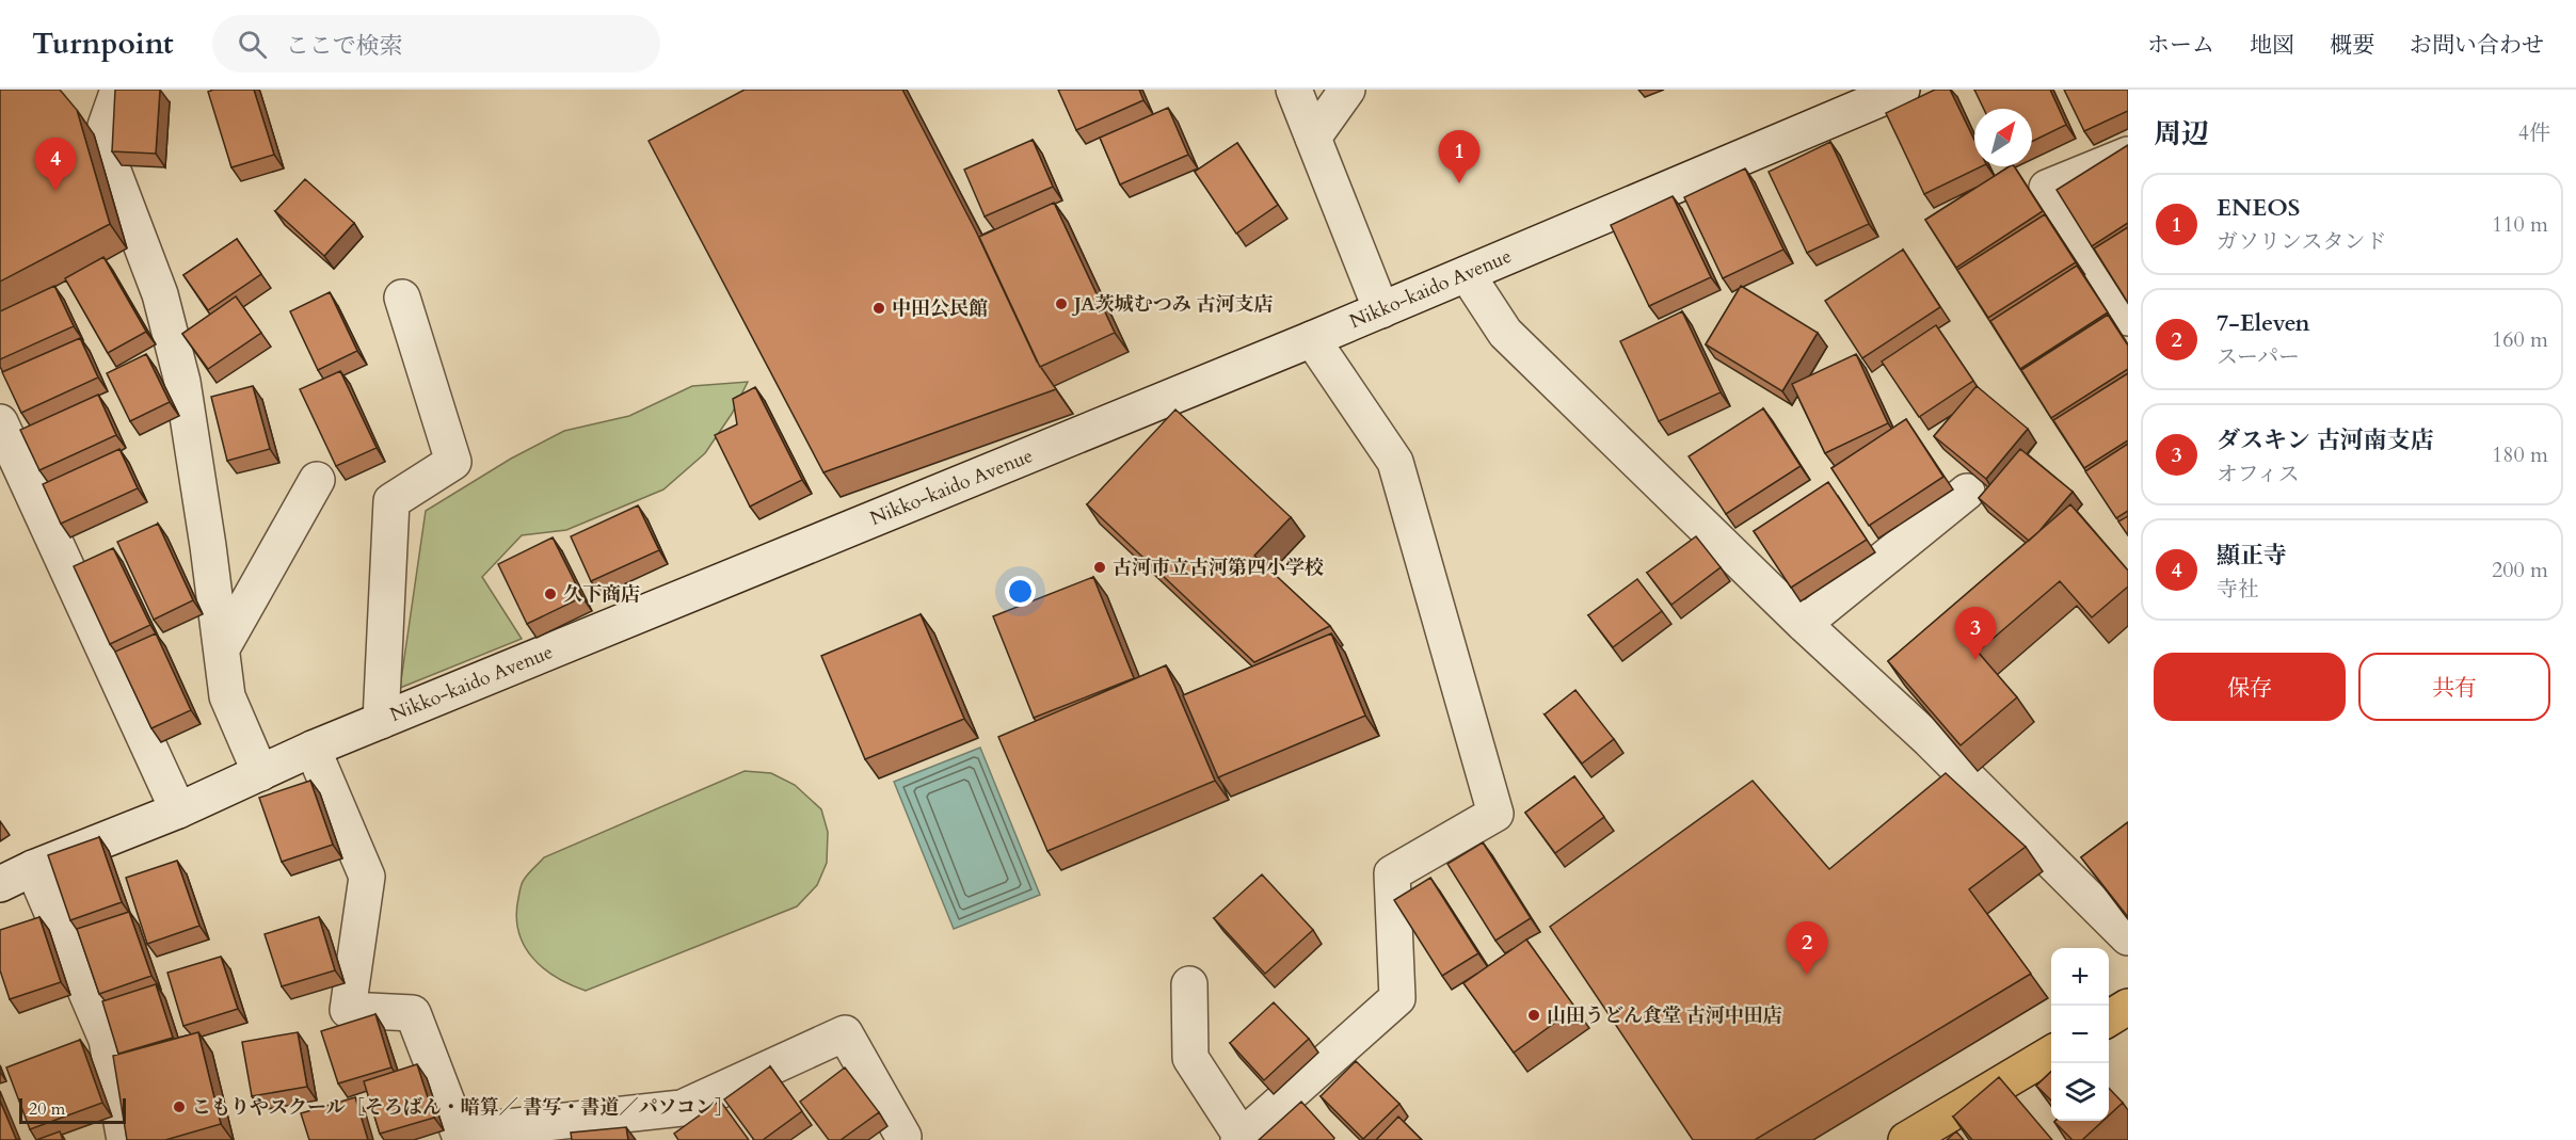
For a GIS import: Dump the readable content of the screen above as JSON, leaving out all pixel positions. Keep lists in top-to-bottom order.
{
  "streets": {
    "street": ["Nikko-kaido Avenue"]
  },
  "places": [
    "JA茨城むつみ 古河支店",
    "中田公民館",
    "古河市立古河第四小学校",
    "久下商店",
    "山田うどん食堂 古河中田店",
    "こもりやスクール［そろばん・暗算／ 書写・書道／パソコン］"
  ],
  "scale_bar": "20 m",
  "north": "top right",
  "page": {
    "header": "Turnpoint",
    "search": "ここで検索",
    "nav": [
      "ホーム",
      "地図",
      "概要",
      "お問い合わせ"
    ],
    "heading": ["周辺", "4件"],
    "pins": [
      "1",
      "4",
      "3",
      "2"
    ],
    "list": [
      {
        "mark": "1",
        "name": "ENEOS",
        "note": "ガソリンスタンド",
        "value": "110 m"
      },
      {
        "mark": "2",
        "name": "7-Eleven",
        "note": "スーパー",
        "value": "160 m"
      },
      {
        "mark": "3",
        "name": "ダスキン 古河南支店",
        "note": "オフィス",
        "value": "180 m"
      },
      {
        "mark": "4",
        "name": "顯正寺",
        "note": "寺社",
        "value": "200 m"
      }
    ],
    "buttons": ["保存", "共有"],
    "map_buttons": ["+", "−"],
    "scale": "20 m"
  }
}
